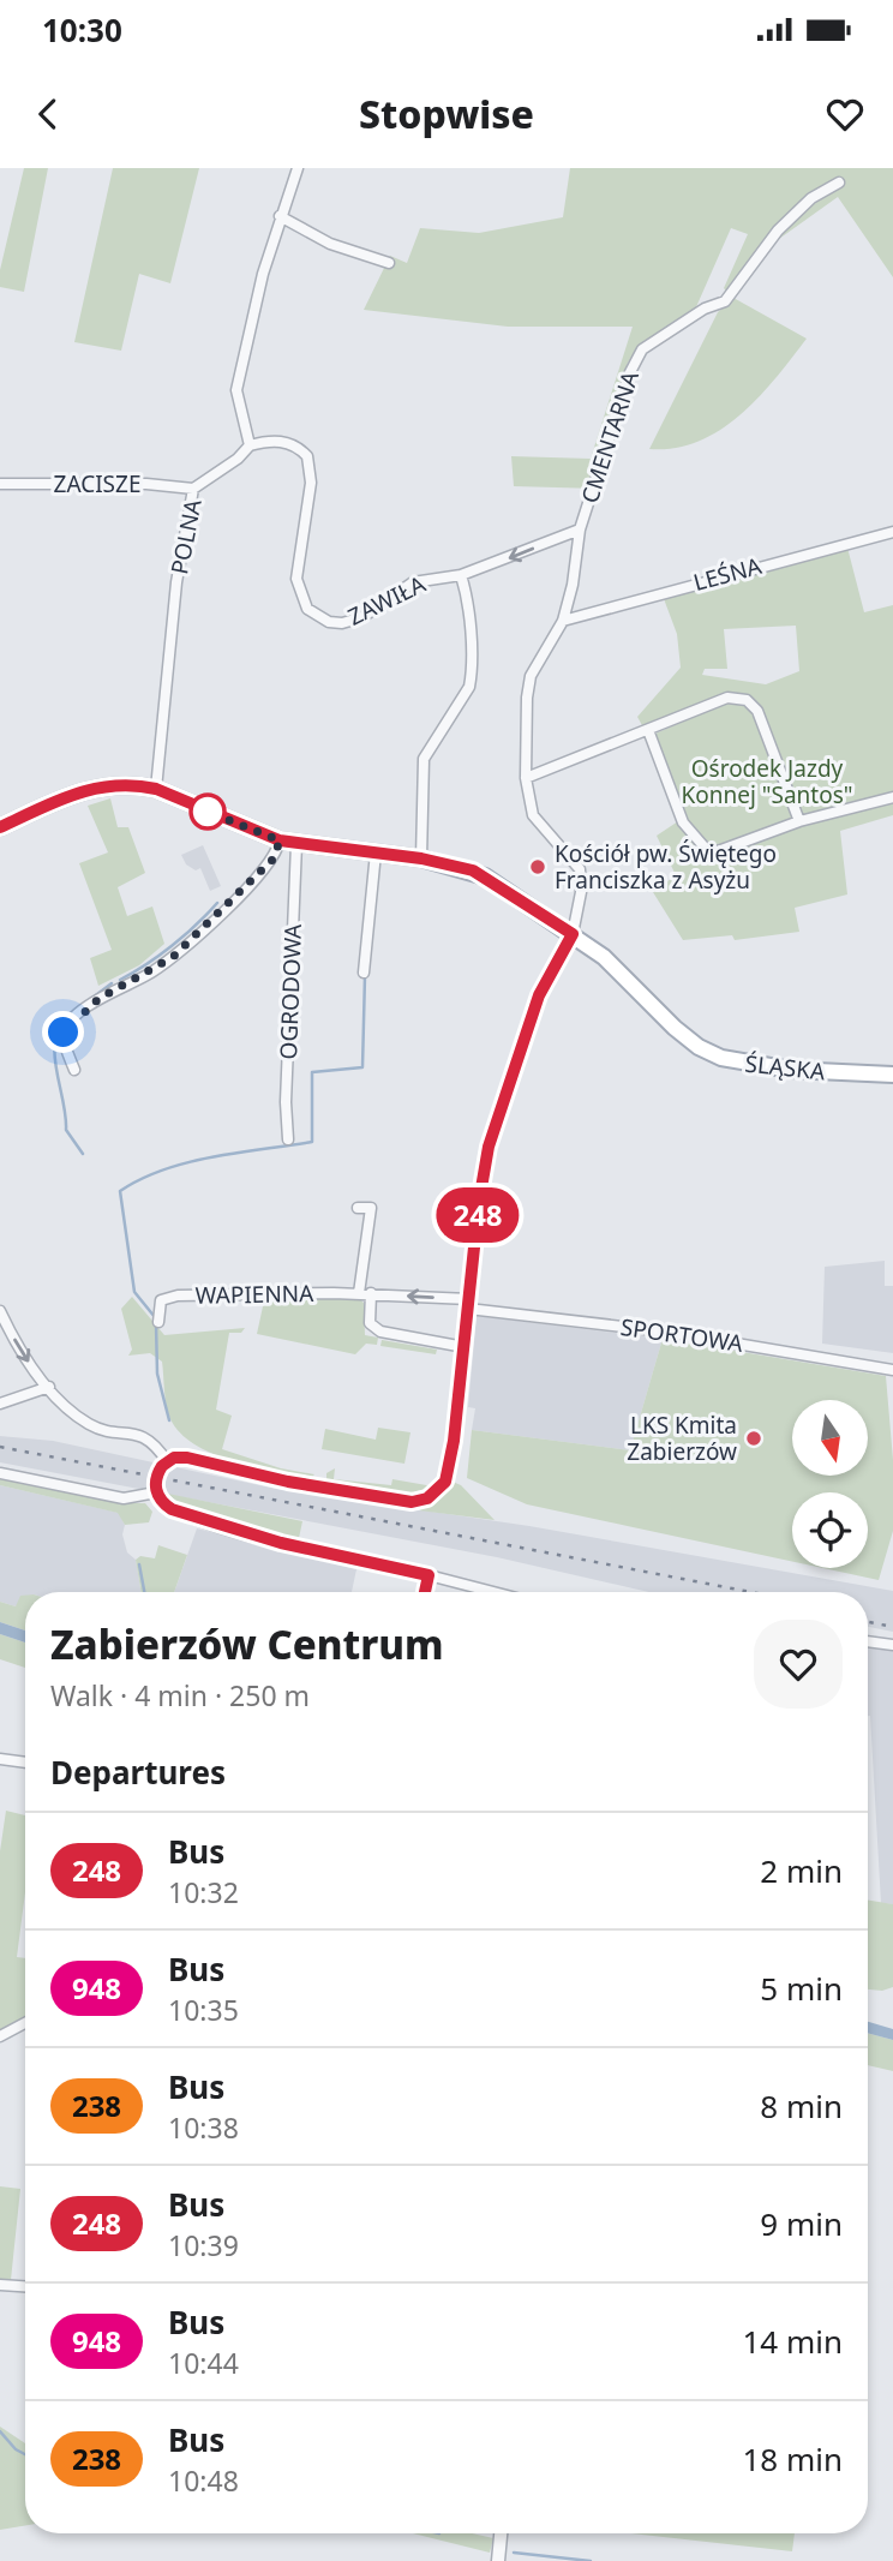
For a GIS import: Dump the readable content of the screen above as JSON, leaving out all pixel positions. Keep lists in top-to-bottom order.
{
  "streets": {
    "main road": ["ŚLĄSKA"],
    "street": [
      "CMENTARNA",
      "ZACISZE",
      "POLNA",
      "LEŚNA",
      "ZAWIŁA",
      "OGRODOWA",
      "WAPIENNA",
      "SPORTOWA"
    ]
  },
  "crossings": [
    ["CMENTARNA", "LEŚNA"],
    ["CMENTARNA", "ZAWIŁA"],
    ["CMENTARNA", "ŚLĄSKA"],
    ["ZACISZE", "POLNA"],
    ["POLNA", "ZAWIŁA"],
    ["POLNA", "ŚLĄSKA"],
    ["OGRODOWA", "ŚLĄSKA"],
    ["WAPIENNA", "SPORTOWA"]
  ],
  "parks": ["Ośrodek Jazdy Konnej \"Santos\""],
  "places": ["Kościół pw. Świętego Franciszka z Asyżu", "LKS Kmita Zabierzów"],
  "lines": ["bus line 248"],
  "north": "bottom",
  "page": {
    "status": "10:30",
    "header": "Stopwise",
    "on_map": "248",
    "heading": [
      ["Zabierzów Centrum", "Walk · 4 min · 250 m"],
      "Departures"
    ],
    "list": [
      {
        "mark": "248",
        "name": "Bus",
        "note": "10:32",
        "value": "2 min"
      },
      {
        "mark": "948",
        "name": "Bus",
        "note": "10:35",
        "value": "5 min"
      },
      {
        "mark": "238",
        "name": "Bus",
        "note": "10:38",
        "value": "8 min"
      },
      {
        "mark": "248",
        "name": "Bus",
        "note": "10:39",
        "value": "9 min"
      },
      {
        "mark": "948",
        "name": "Bus",
        "note": "10:44",
        "value": "14 min"
      },
      {
        "mark": "238",
        "name": "Bus",
        "note": "10:48",
        "value": "18 min"
      }
    ]
  }
}
